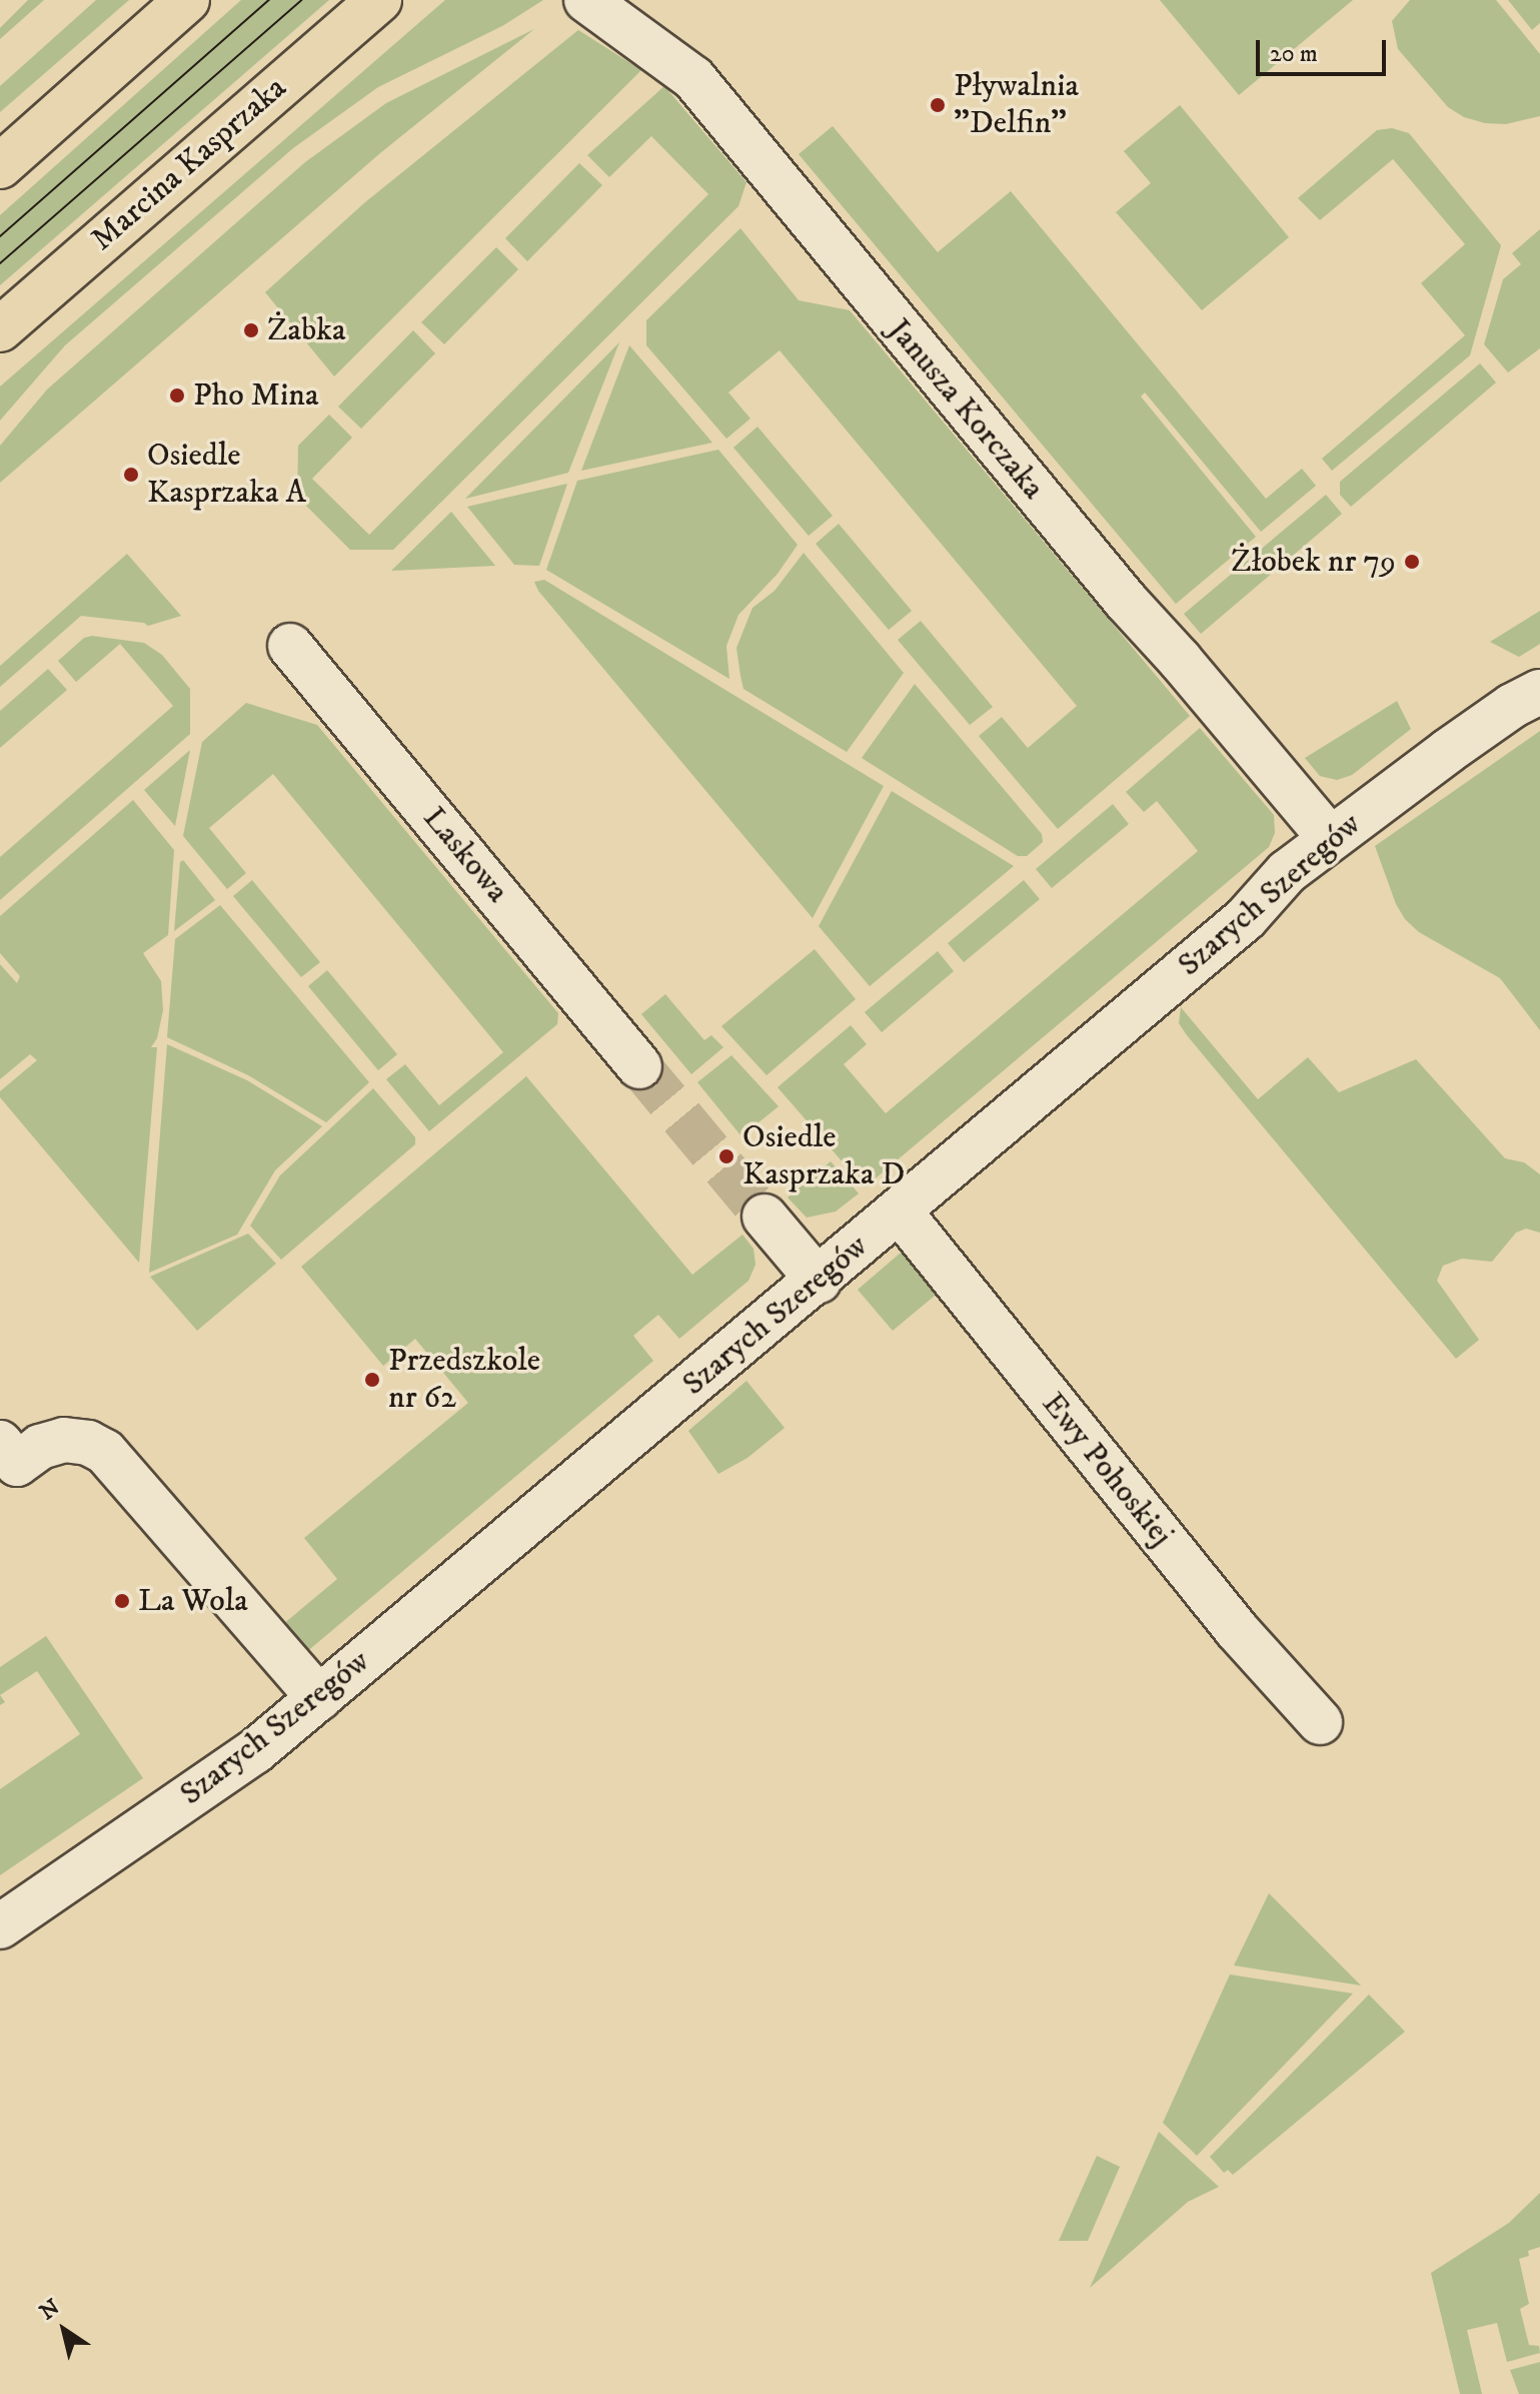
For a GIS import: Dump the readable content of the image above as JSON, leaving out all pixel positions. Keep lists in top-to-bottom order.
{
  "streets": {
    "main road": ["Marcina Kasprzaka"],
    "street": [
      "Janusza Korczaka",
      "Laskowa",
      "Szarych Szeregów",
      "Ewy Pohoskiej"
    ]
  },
  "crossings": [
    ["Janusza Korczaka", "Szarych Szeregów"],
    ["Szarych Szeregów", "Ewy Pohoskiej"]
  ],
  "places": [
    "Pływalnia \"Delfin\"",
    "Żabka",
    "Pho Mina",
    "Osiedle Kasprzaka A",
    "Żłobek nr 79",
    "Osiedle Kasprzaka D",
    "Przedszkole nr 62",
    "La Wola"
  ],
  "scale_bar": "20 m",
  "north": "top left"
}
